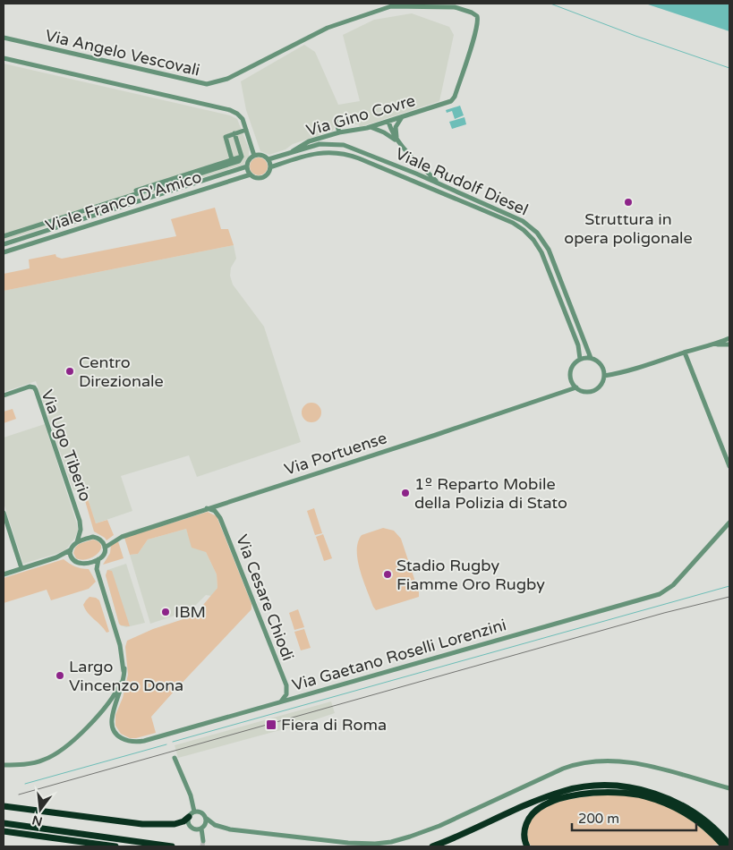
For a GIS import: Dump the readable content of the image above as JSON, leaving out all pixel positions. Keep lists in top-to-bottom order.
{
  "streets": {
    "street": [
      "Via Angelo Vescovali",
      "Via Gino Covre",
      "Viale Rudolf Diesel",
      "Viale Franco D'Amico",
      "Via Ugo Tiberio",
      "Via Portuense",
      "Via Cesare Chiodi",
      "Via Gaetano Roselli Lorenzini"
    ]
  },
  "crossings": [
    ["Via Angelo Vescovali", "Via Gino Covre"],
    ["Via Gino Covre", "Viale Rudolf Diesel"],
    ["Viale Rudolf Diesel", "Viale Franco D'Amico"],
    ["Viale Rudolf Diesel", "Via Portuense"],
    ["Via Ugo Tiberio", "Via Portuense"],
    ["Via Portuense", "Via Cesare Chiodi"],
    ["Via Cesare Chiodi", "Via Gaetano Roselli Lorenzini"]
  ],
  "places": {
    "other": [
      "Struttura in opera poligonale",
      "Centro Direzionale",
      "1º Reparto Mobile della Polizia di Stato",
      "Stadio Rugby Fiamme Oro Rugby",
      "IBM",
      "Largo Vincenzo Dona"
    ],
    "transit": ["Fiera di Roma"]
  },
  "scale_bar": "200 m",
  "north": "bottom"
}
